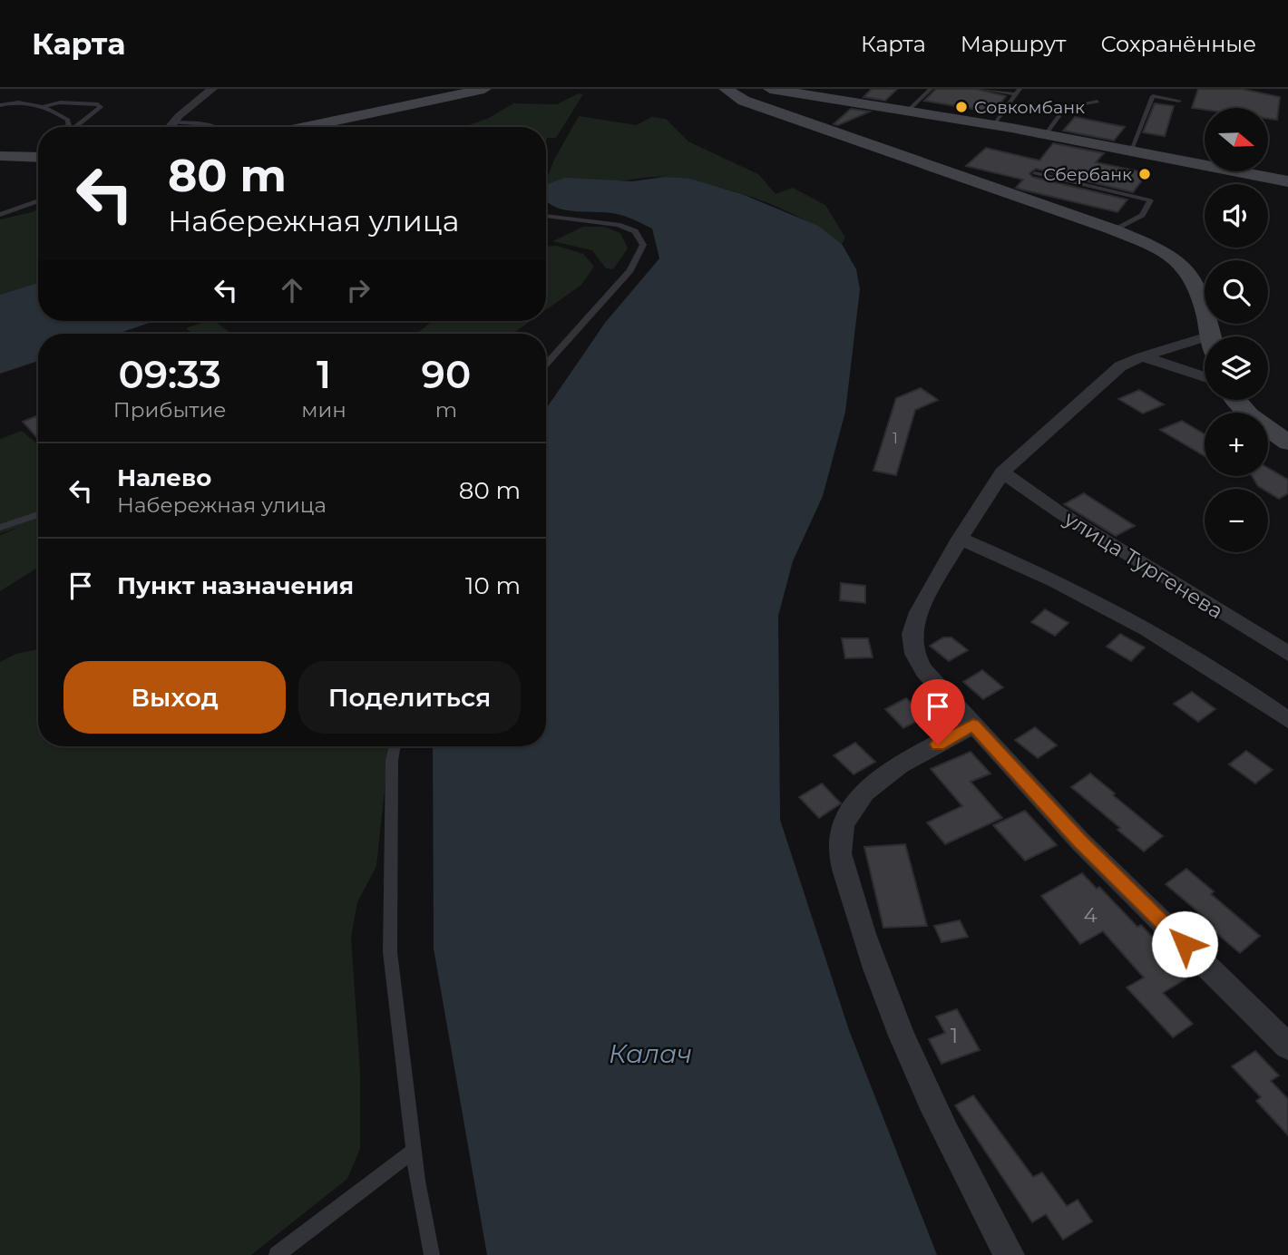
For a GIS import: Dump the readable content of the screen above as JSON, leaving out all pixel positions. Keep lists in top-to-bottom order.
{
  "streets": {
    "street": ["улица Тургенева"]
  },
  "water": ["Калач"],
  "places": ["Совкомбанк", "Сбербанк"],
  "house_numbers": ["1", "4", "1"],
  "north": "right",
  "page": {
    "header": "Карта",
    "nav": ["Карта", "Маршрут", "Сохранённые"],
    "map_buttons": ["+", "−"],
    "turn": ["80 m", "Набережная улица"],
    "eta": [
      "09:33",
      "Прибытие",
      "1",
      "мин",
      "90",
      "m"
    ],
    "list": [
      {
        "name": "Налево",
        "note": "Набережная улица",
        "value": "80 m"
      },
      {
        "name": "Пункт назначения",
        "value": "10 m"
      }
    ],
    "buttons": ["Выход", "Поделиться"]
  }
}
